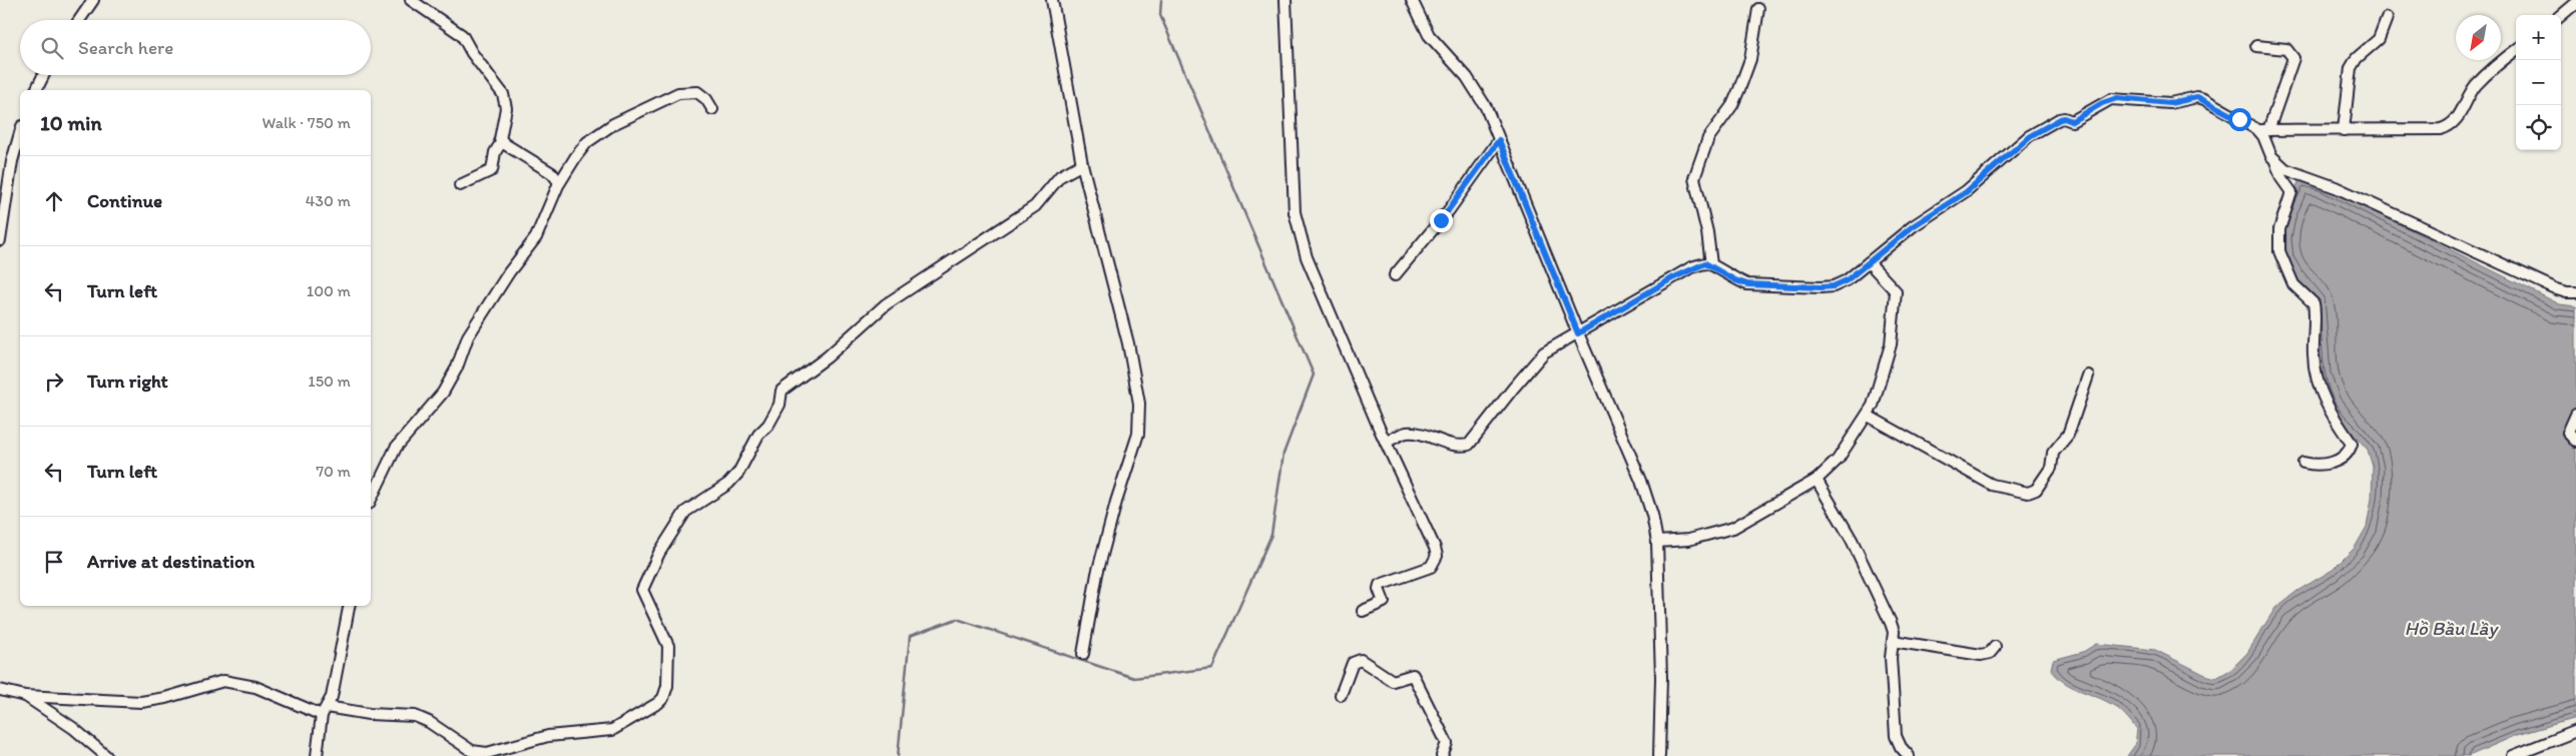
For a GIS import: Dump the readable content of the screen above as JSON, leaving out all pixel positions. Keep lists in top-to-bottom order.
{
  "water": ["Hồ Bầu Lầy"],
  "north": "bottom left",
  "page": {
    "map_buttons": ["+", "−"],
    "search": "Search here",
    "heading": ["10 min", "Walk · 750 m"],
    "list": [
      ["Continue", "430 m"],
      ["Turn left", "100 m"],
      ["Turn right", "150 m"],
      ["Turn left", "70 m"],
      "Arrive at destination"
    ]
  }
}
